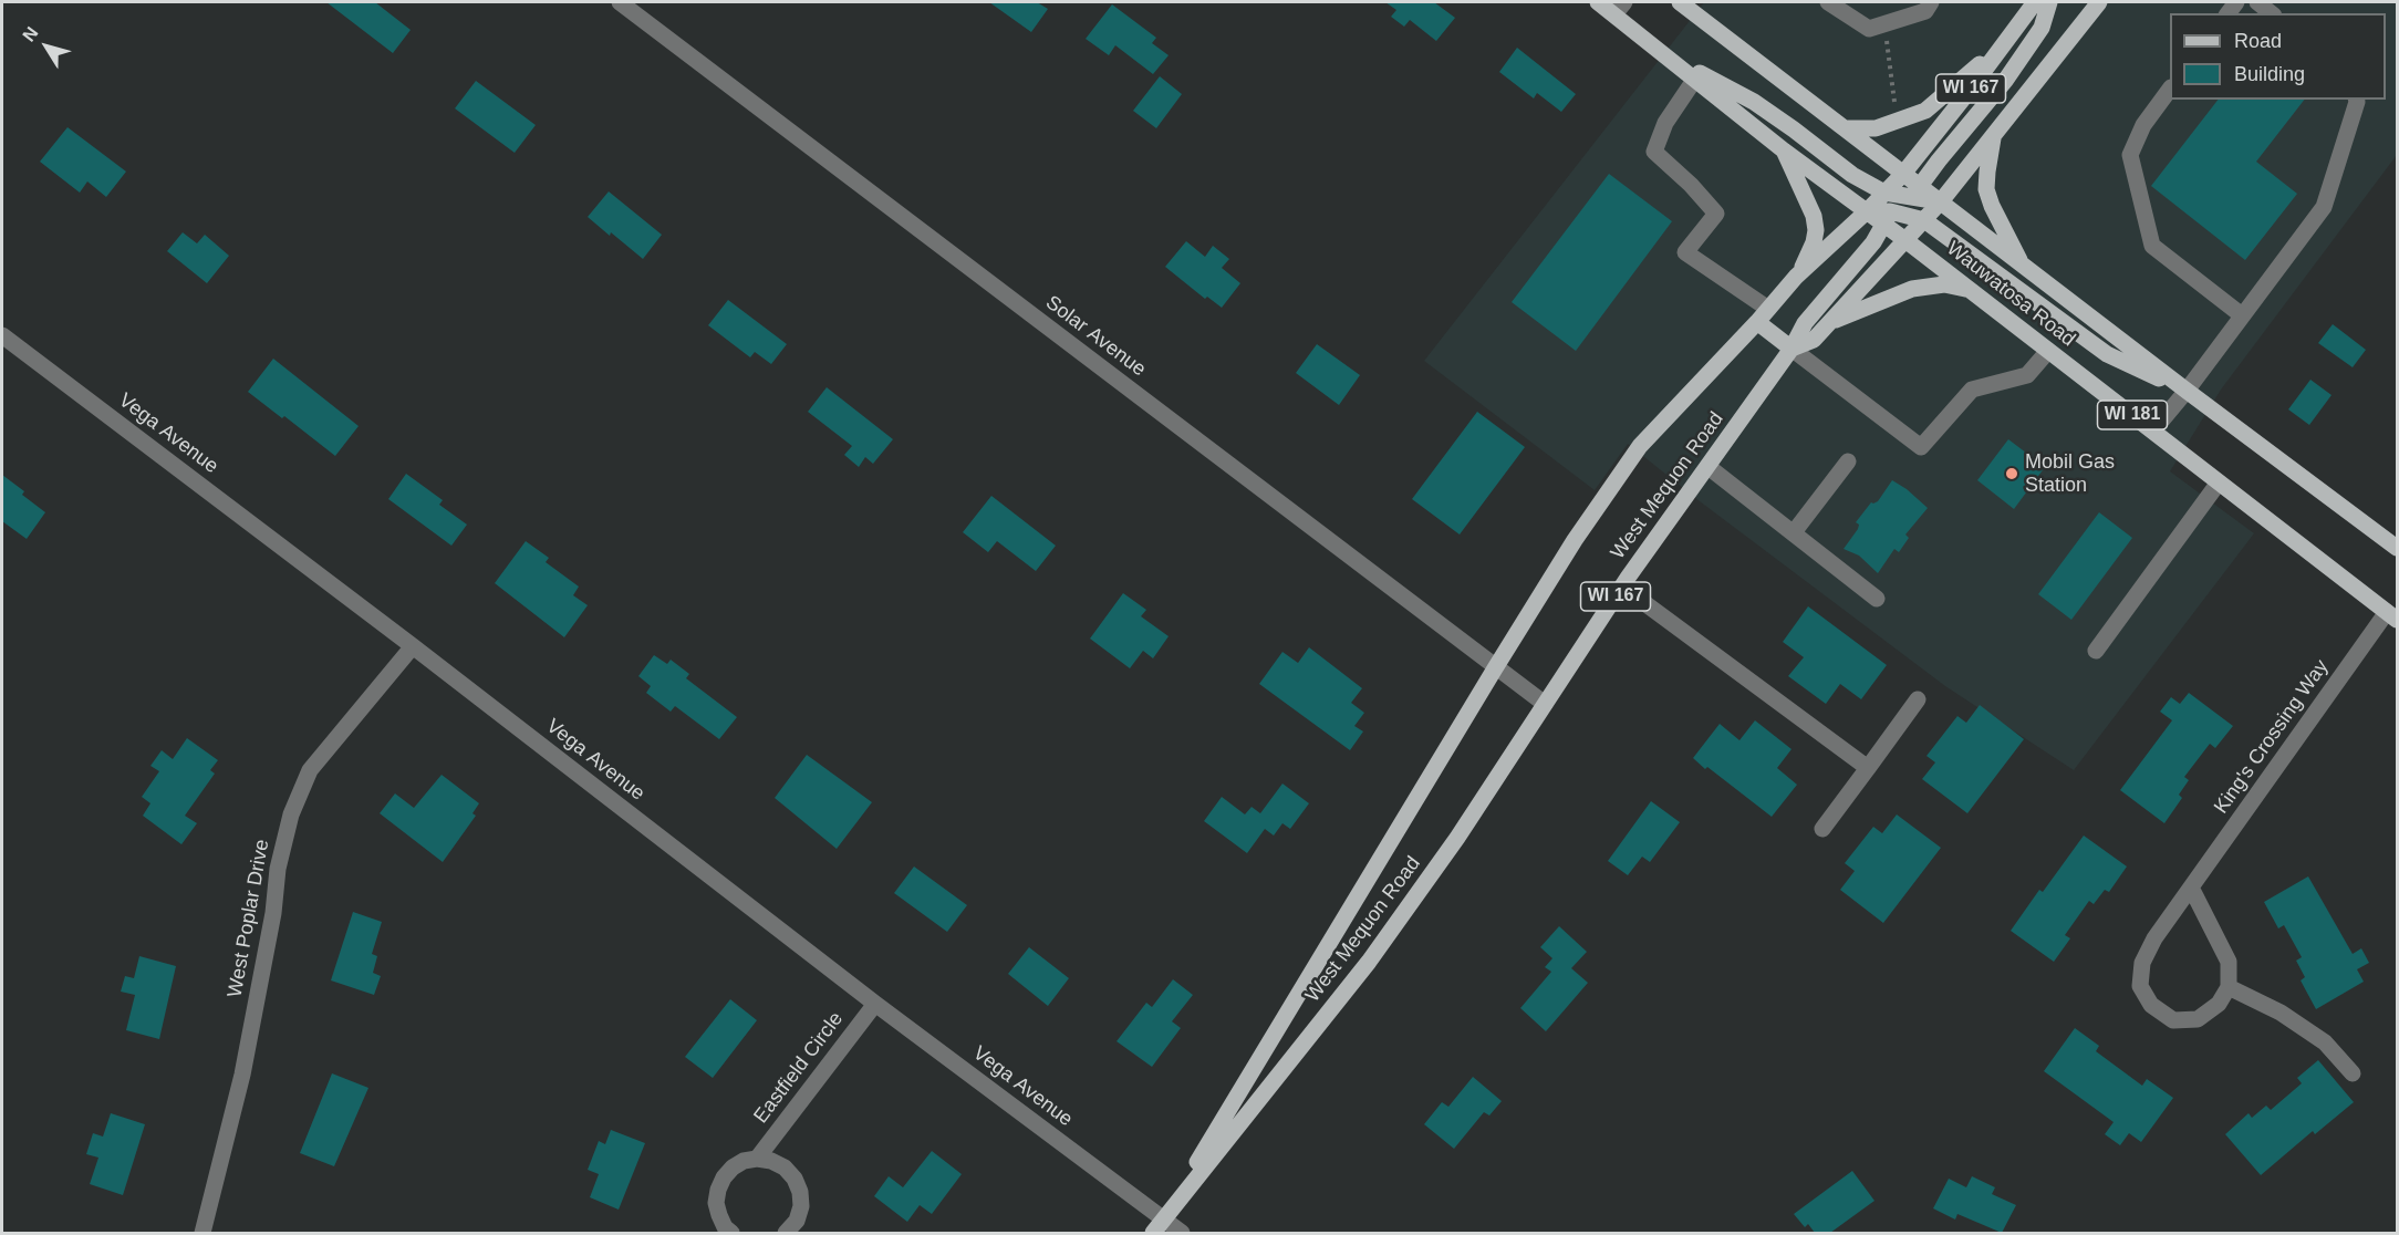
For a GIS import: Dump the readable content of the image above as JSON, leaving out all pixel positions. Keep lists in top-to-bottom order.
{
  "streets": {
    "main road": [
      "WI 167",
      "Wauwatosa Road",
      "WI 181",
      "West Mequon Road"
    ],
    "street": [
      "Solar Avenue",
      "Vega Avenue",
      "King's Crossing Way",
      "West Poplar Drive",
      "Eastfield Circle"
    ]
  },
  "crossings": [
    ["WI 167", "Wauwatosa Road"],
    ["Wauwatosa Road", "West Mequon Road"],
    ["Wauwatosa Road", "King's Crossing Way"],
    ["Solar Avenue", "West Mequon Road"],
    ["Vega Avenue", "West Mequon Road"],
    ["Vega Avenue", "West Poplar Drive"],
    ["Vega Avenue", "Eastfield Circle"]
  ],
  "places": ["Mobil Gas Station"],
  "legend": ["Road", "Building"],
  "north": "top left"
}
